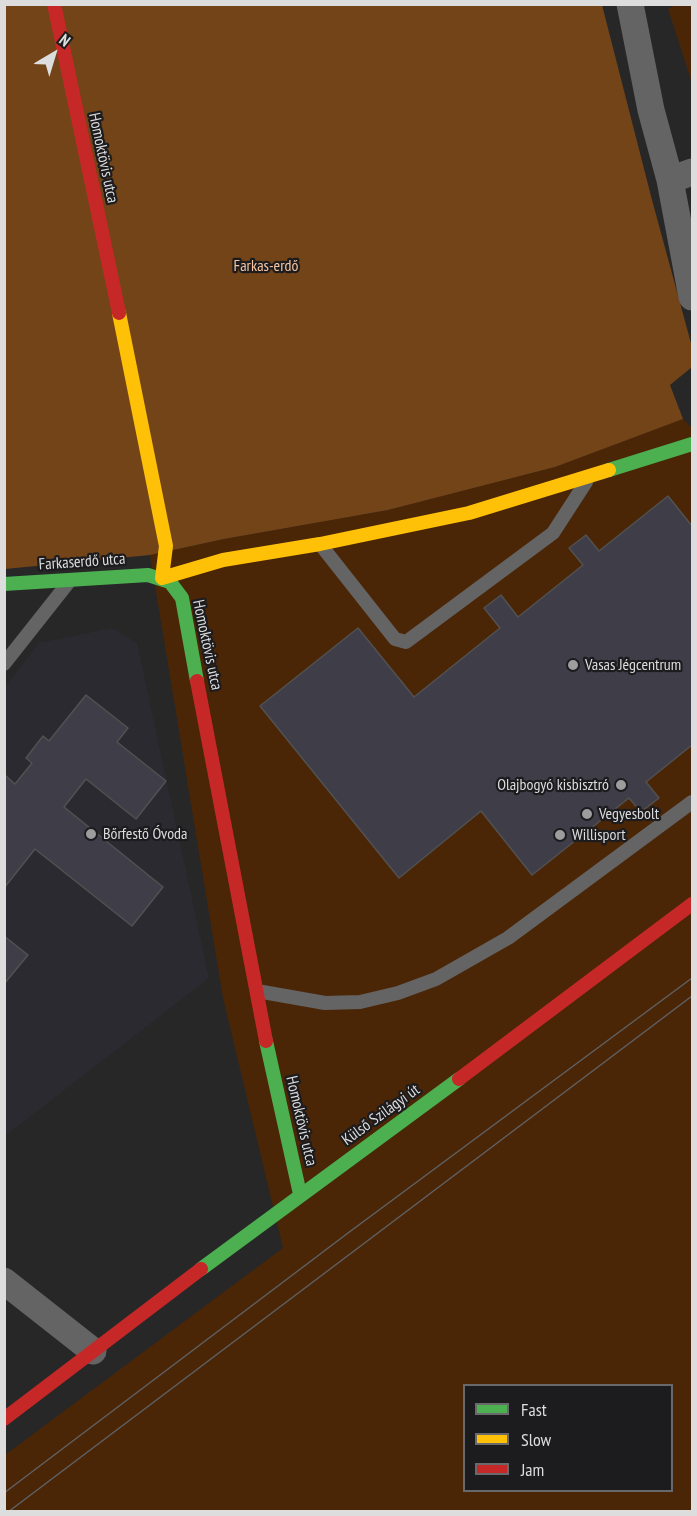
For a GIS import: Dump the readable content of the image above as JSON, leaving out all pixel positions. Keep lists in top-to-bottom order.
{
  "streets": {
    "street": ["Homoktövis utca", "Farkaserdő utca", "Külső Szilágyi út"]
  },
  "crossings": [
    ["Homoktövis utca", "Farkaserdő utca"],
    ["Homoktövis utca", "Külső Szilágyi út"]
  ],
  "parks": ["Farkas-erdő"],
  "places": [
    "Vasas Jégcentrum",
    "Olajbogyó kisbisztró",
    "Vegyesbolt",
    "Bőrfestő Óvoda",
    "Willisport"
  ],
  "legend": ["Fast", "Slow", "Jam"],
  "north": "top right"
}
